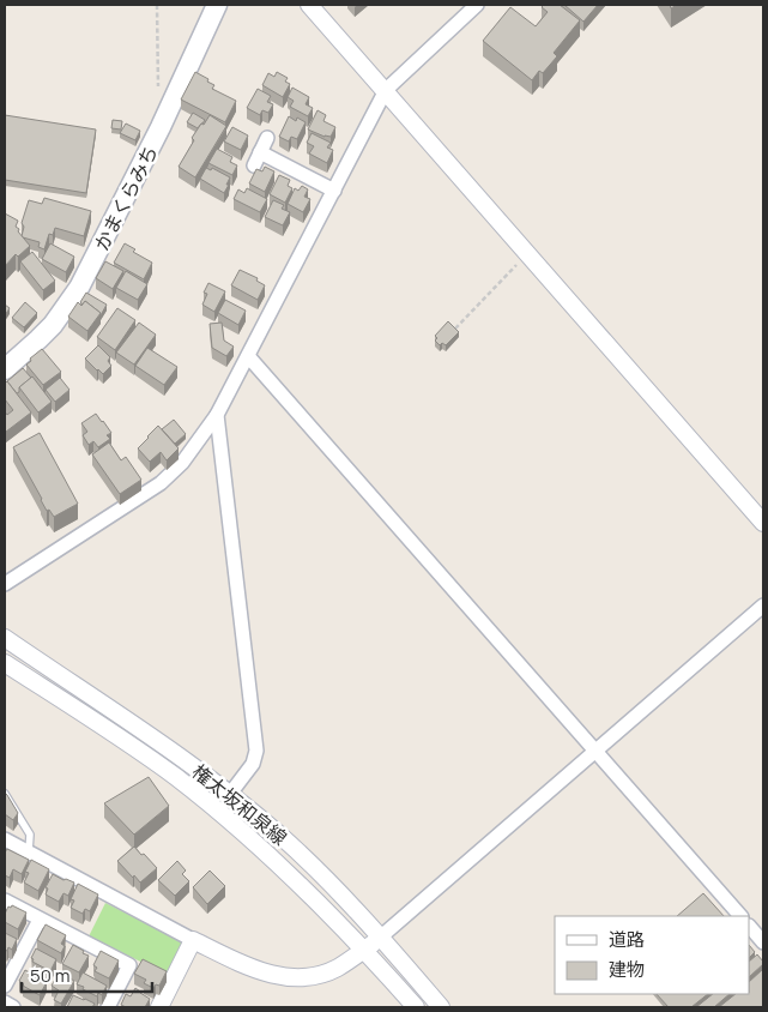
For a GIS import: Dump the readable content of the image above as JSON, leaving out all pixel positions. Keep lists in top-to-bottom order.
{
  "streets": {
    "main road": ["かまくらみち"],
    "street": ["権太坂和泉線"]
  },
  "legend": ["道路", "建物"],
  "scale_bar": "50 m"
}
